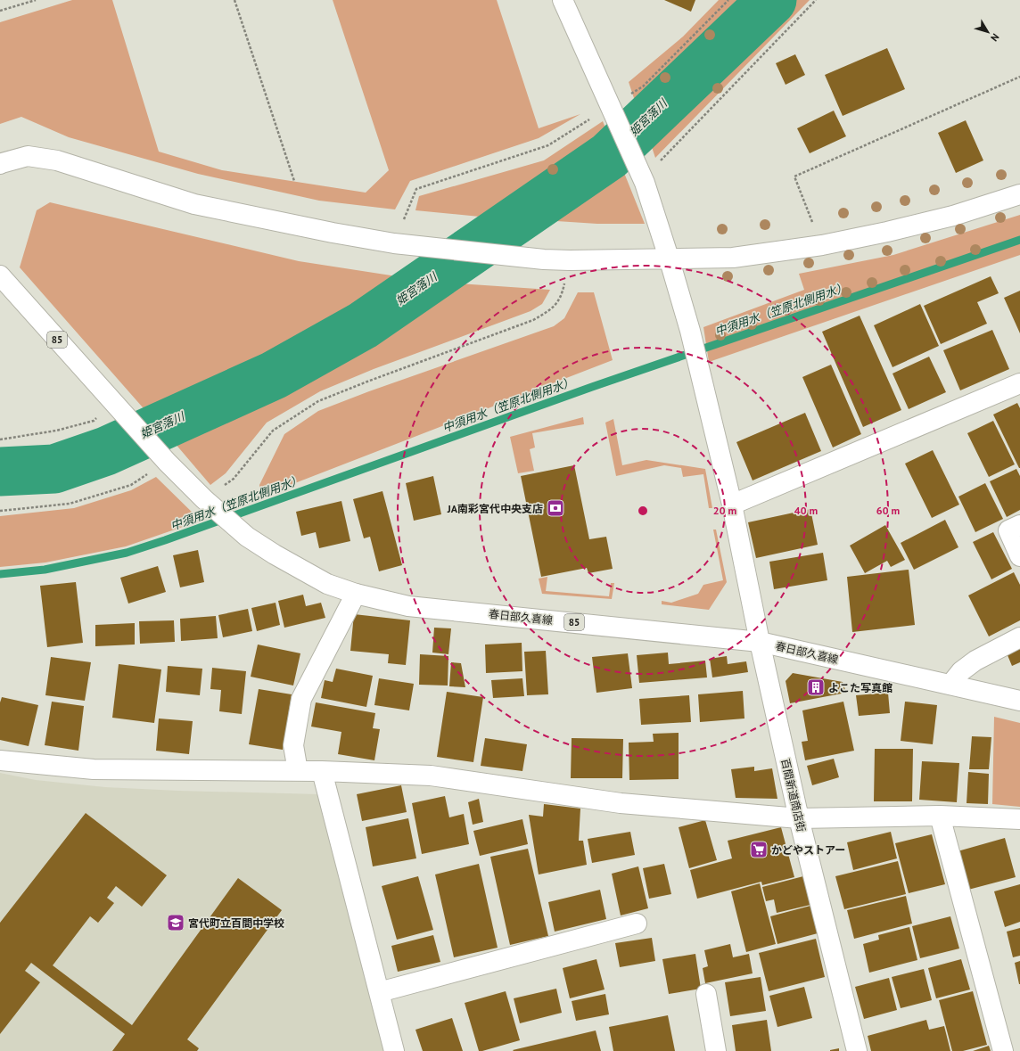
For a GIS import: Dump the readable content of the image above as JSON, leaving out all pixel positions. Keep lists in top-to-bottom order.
{
  "streets": {
    "street": ["85", "春日部久喜線", "百間新道商店街"]
  },
  "crossings": [
    ["85", "春日部久喜線"],
    ["春日部久喜線", "百間新道商店街"]
  ],
  "water": ["姫宮落川", "中須用水（笠原北側用水）"],
  "places": {
    "bank": ["JA南彩宮代中央支店"],
    "building": ["よこた写真館"],
    "supermarket": ["かどやストアー"],
    "school or university": ["宮代町立百間中学校"]
  },
  "north": "bottom right",
  "rings": ["20 m", "40 m", "60 m"]
}
